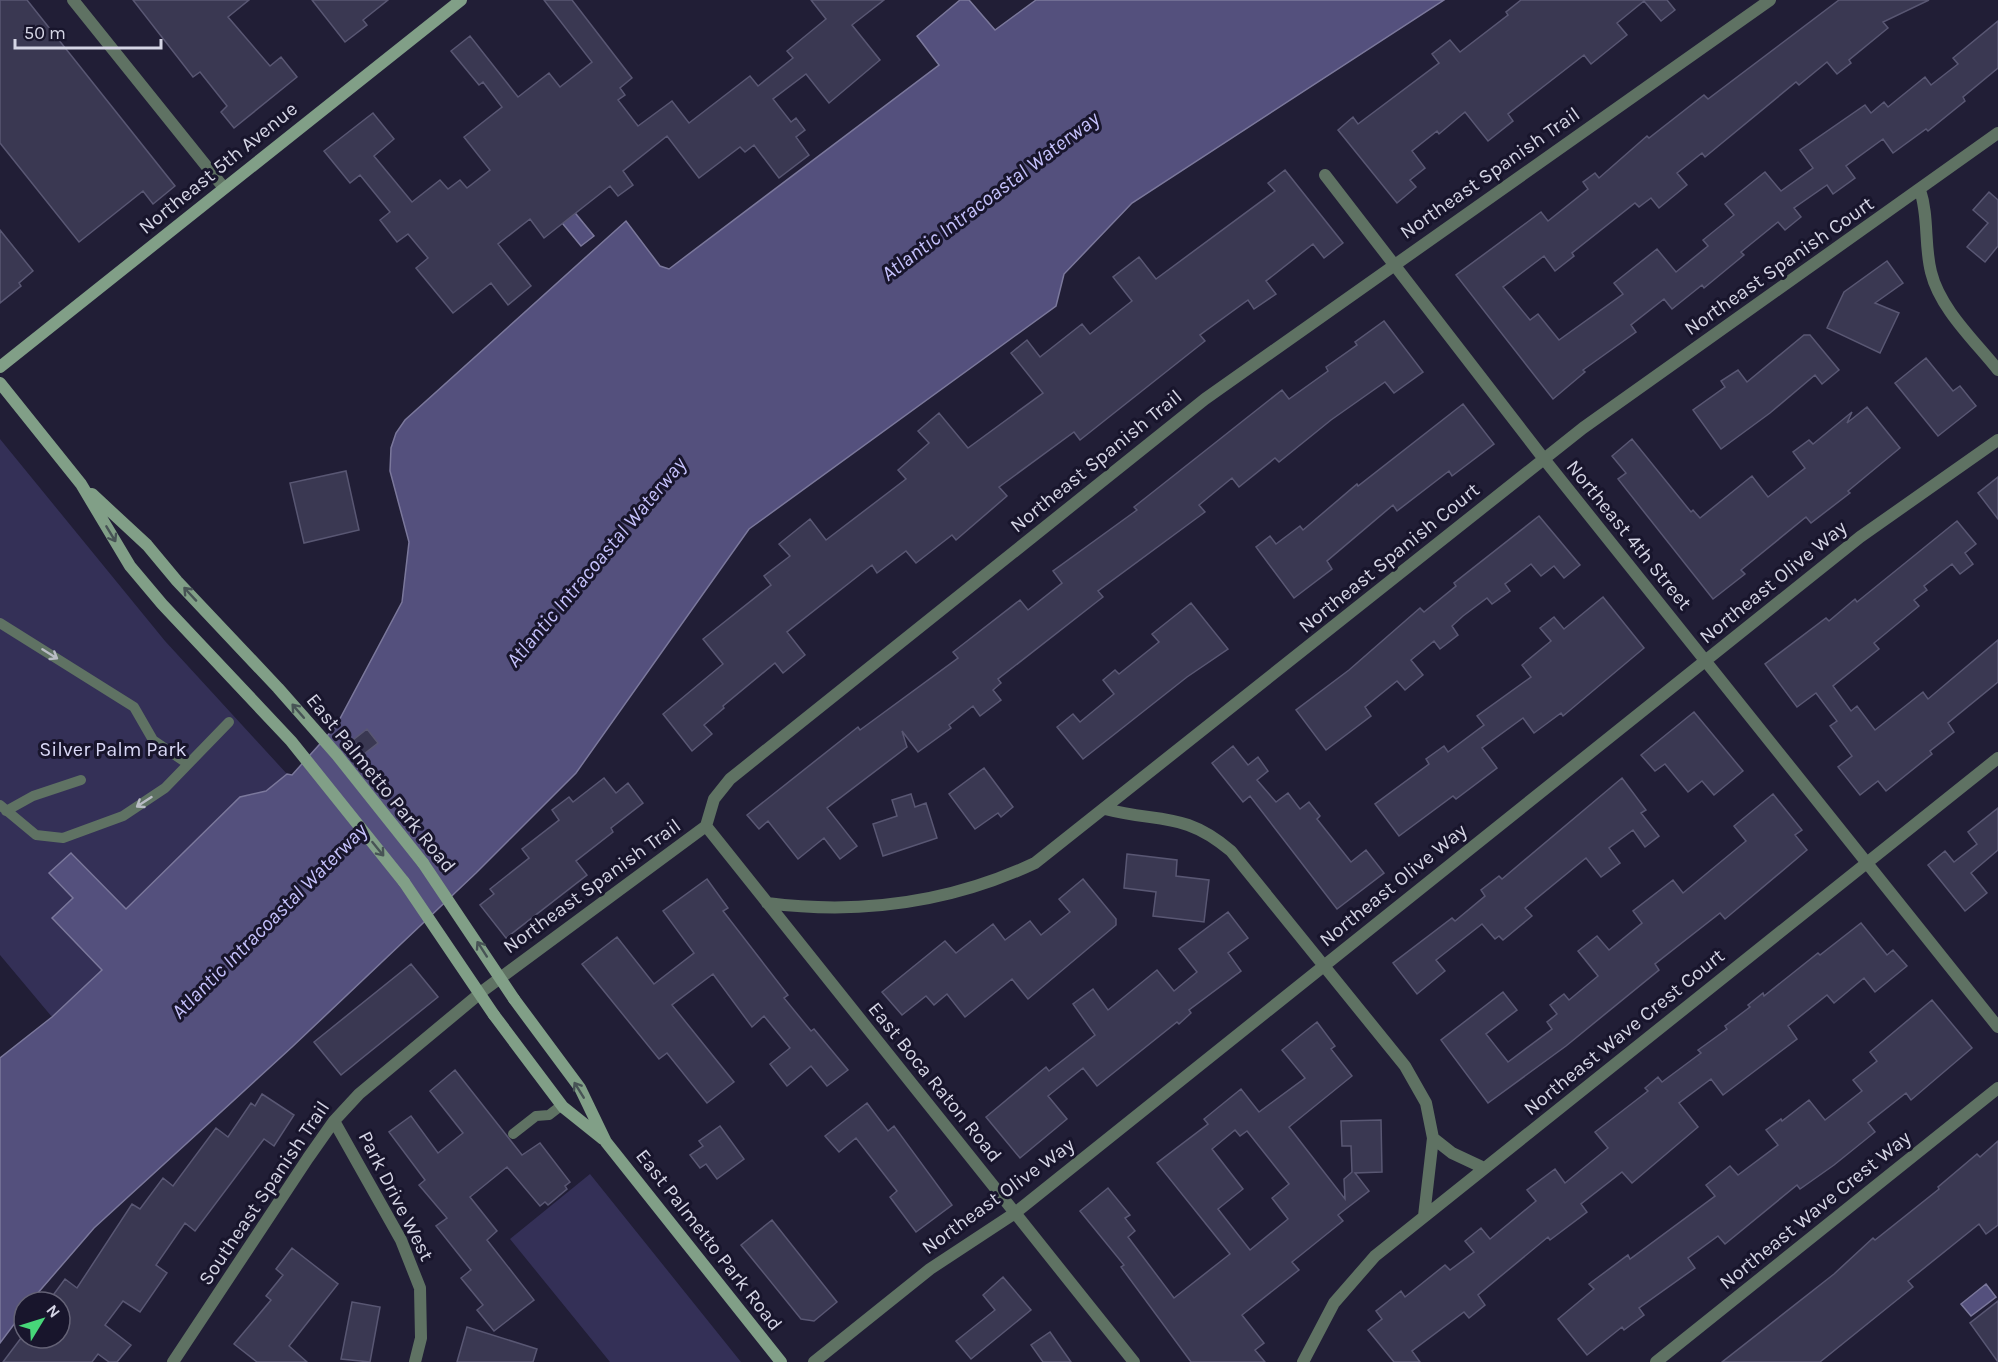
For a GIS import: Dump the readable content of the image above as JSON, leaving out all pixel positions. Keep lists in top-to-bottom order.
{
  "streets": {
    "main road": ["Northeast 5th Avenue", "East Palmetto Park Road"],
    "street": [
      "Northeast Spanish Trail",
      "Northeast Spanish Court",
      "Northeast 4th Street",
      "Northeast Olive Way",
      "Northeast Wave Crest Court",
      "East Boca Raton Road",
      "Southeast Spanish Trail",
      "Park Drive West",
      "Northeast Wave Crest Way"
    ]
  },
  "crossings": [
    ["Northeast Spanish Trail", "Northeast 4th Street"],
    ["Northeast Spanish Trail", "East Boca Raton Road"],
    ["Northeast Spanish Trail", "Southeast Spanish Trail"],
    ["Northeast Spanish Court", "Northeast 4th Street"],
    ["Northeast Spanish Court", "East Boca Raton Road"],
    ["Northeast 4th Street", "Northeast Olive Way"],
    ["Northeast 4th Street", "Northeast Wave Crest Court"],
    ["Northeast Olive Way", "East Boca Raton Road"],
    ["Southeast Spanish Trail", "Park Drive West"]
  ],
  "water": ["Atlantic Intracoastal Waterway"],
  "parks": ["Silver Palm Park"],
  "scale_bar": "50 m",
  "north": "top right"
}
